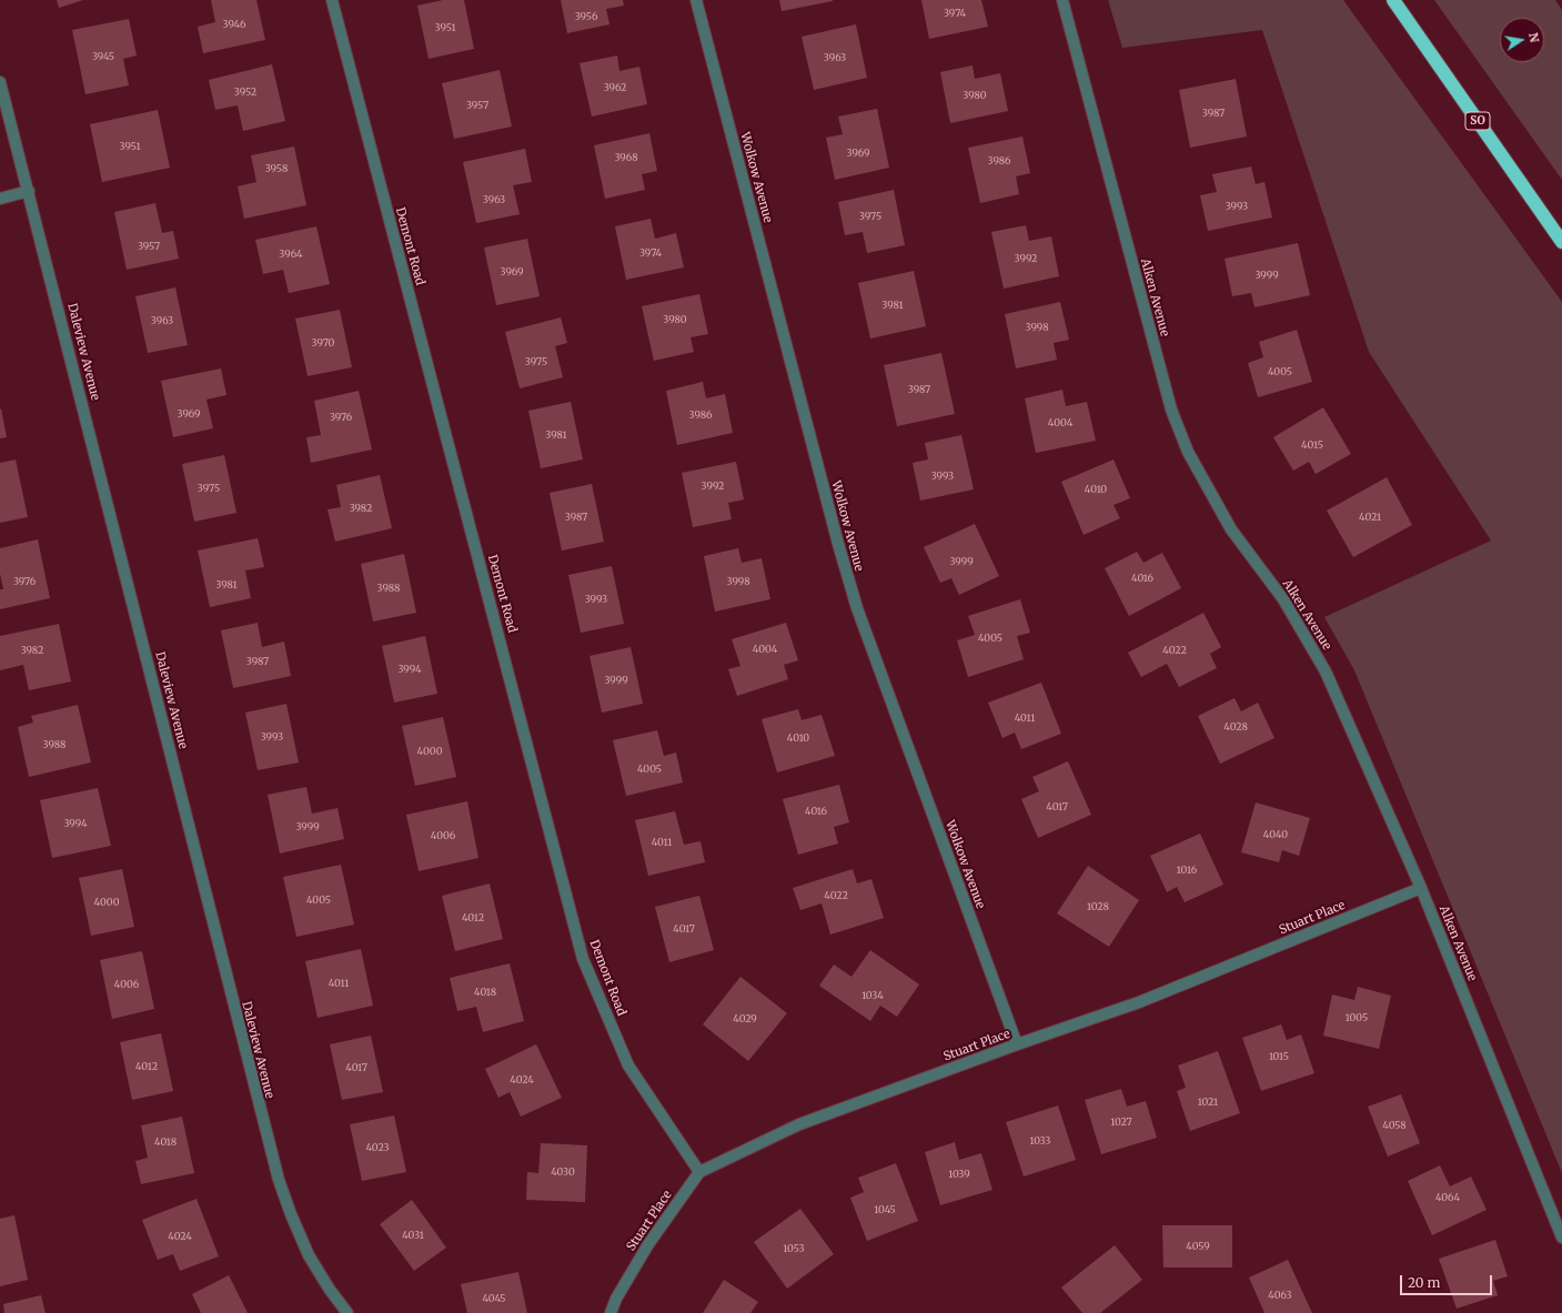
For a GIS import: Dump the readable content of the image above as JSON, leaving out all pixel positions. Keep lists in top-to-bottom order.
{
  "streets": {
    "highway": ["SO"],
    "street": [
      "Wolkow Avenue",
      "Demont Road",
      "Alken Avenue",
      "Daleview Avenue",
      "Stuart Place"
    ]
  },
  "crossings": [
    ["Wolkow Avenue", "Stuart Place"],
    ["Demont Road", "Stuart Place"],
    ["Alken Avenue", "Stuart Place"]
  ],
  "house_numbers": [
    "3974",
    "3956",
    "3946",
    "3951",
    "3945",
    "3963",
    "3962",
    "3952",
    "3980",
    "3957",
    "3987",
    "3951",
    "3969",
    "3968",
    "3986",
    "3958",
    "3963",
    "3993",
    "3975",
    "3957",
    "3974",
    "3964",
    "3992",
    "3969",
    "3999",
    "3981",
    "3980",
    "3963",
    "3998",
    "3970",
    "3975",
    "4005",
    "3987",
    "3969",
    "3986",
    "3976",
    "4004",
    "3981",
    "4015",
    "3993",
    "3992",
    "3975",
    "4010",
    "3982",
    "3987",
    "4021",
    "3999",
    "4016",
    "3976",
    "3998",
    "3981",
    "3988",
    "3993",
    "4005",
    "4004",
    "3982",
    "4022",
    "3987",
    "3994",
    "3999",
    "4011",
    "4028",
    "3993",
    "4010",
    "3988",
    "4000",
    "4005",
    "4017",
    "4016",
    "3994",
    "3999",
    "4040",
    "4006",
    "4011",
    "1016",
    "4022",
    "4005",
    "4000",
    "1028",
    "4012",
    "4017",
    "4011",
    "4006",
    "4018",
    "1034",
    "1005",
    "4029",
    "1015",
    "4012",
    "4017",
    "4024",
    "1021",
    "1027",
    "4058",
    "1033",
    "4018",
    "4023",
    "4030",
    "1039",
    "4064",
    "1045",
    "4031",
    "4024",
    "4059",
    "1053",
    "4063",
    "4045"
  ],
  "scale_bar": "20 m",
  "north": "right"
}
